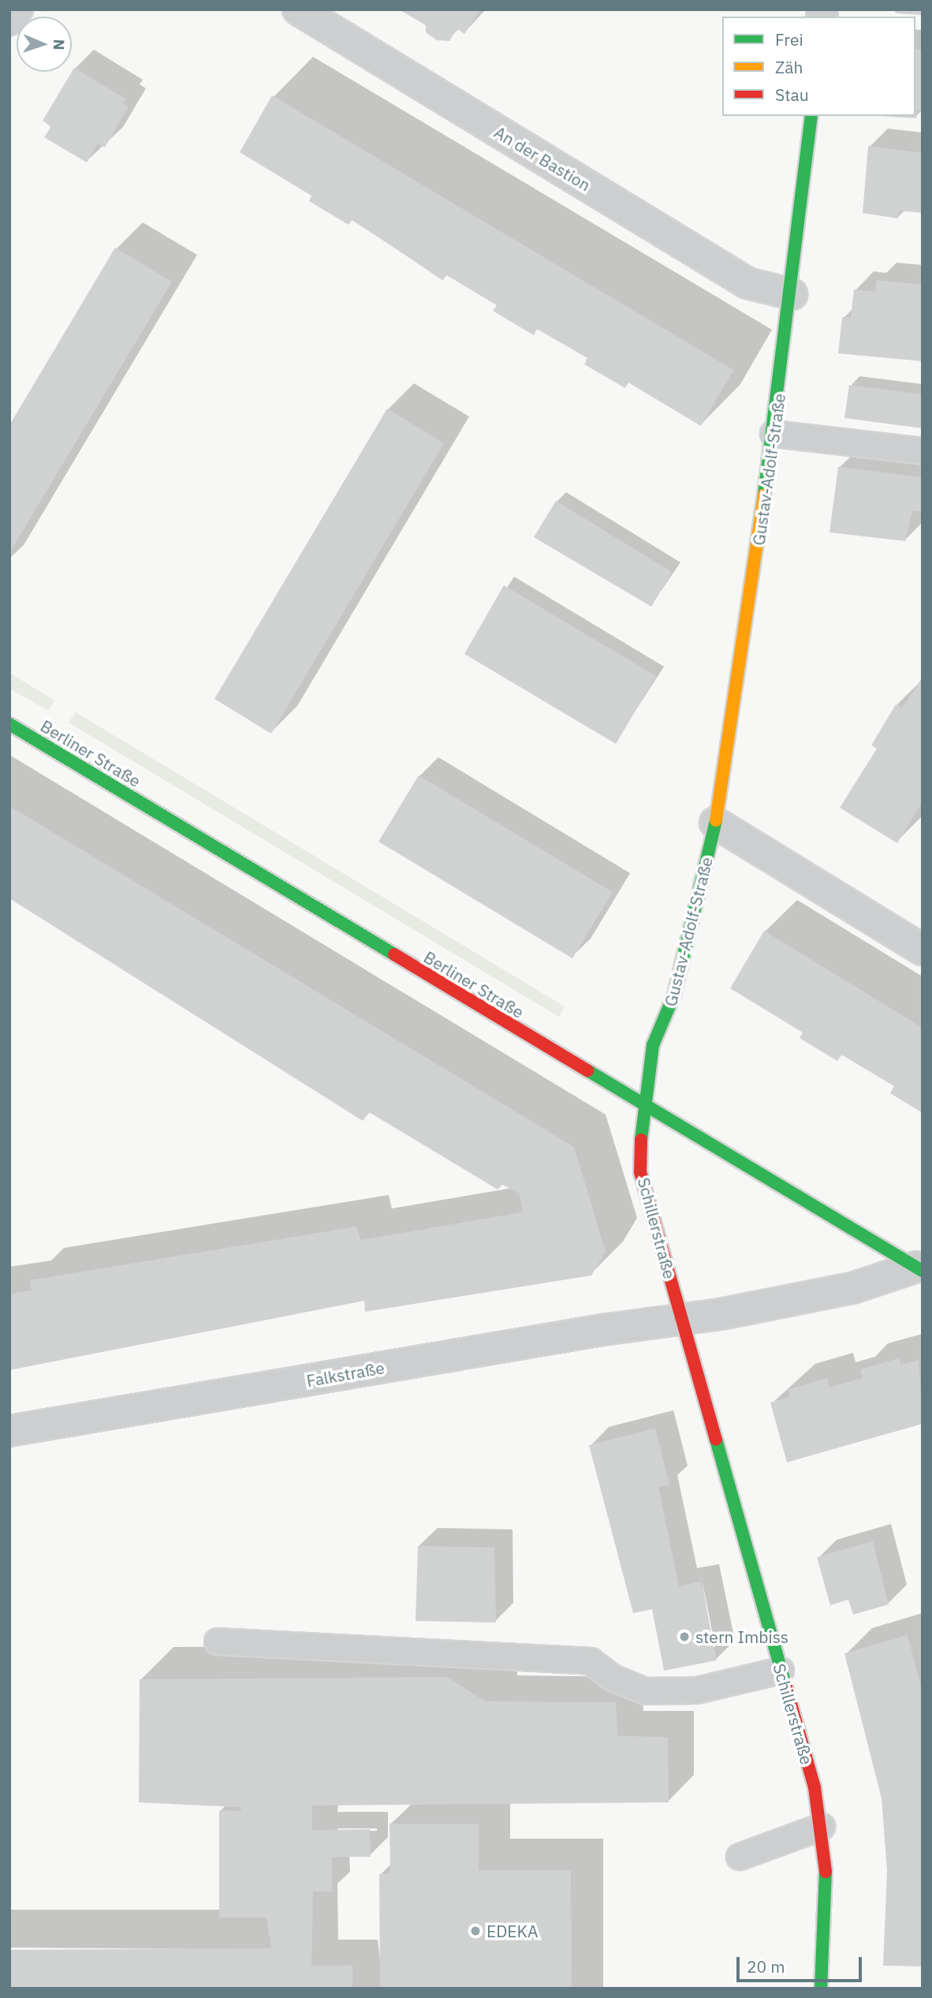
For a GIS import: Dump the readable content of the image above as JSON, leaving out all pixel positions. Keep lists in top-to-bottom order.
{
  "streets": {
    "street": [
      "An der Bastion",
      "Gustav-Adolf-Straße",
      "Berliner Straße",
      "Schillerstraße",
      "Falkstraße"
    ]
  },
  "crossings": [
    ["An der Bastion", "Gustav-Adolf-Straße"],
    ["Gustav-Adolf-Straße", "Berliner Straße"],
    ["Gustav-Adolf-Straße", "Schillerstraße"],
    ["Berliner Straße", "Schillerstraße"],
    ["Schillerstraße", "Falkstraße"]
  ],
  "places": ["stern Imbiss", "EDEKA"],
  "legend": ["Frei", "Zäh", "Stau"],
  "scale_bar": "20 m",
  "north": "right"
}
